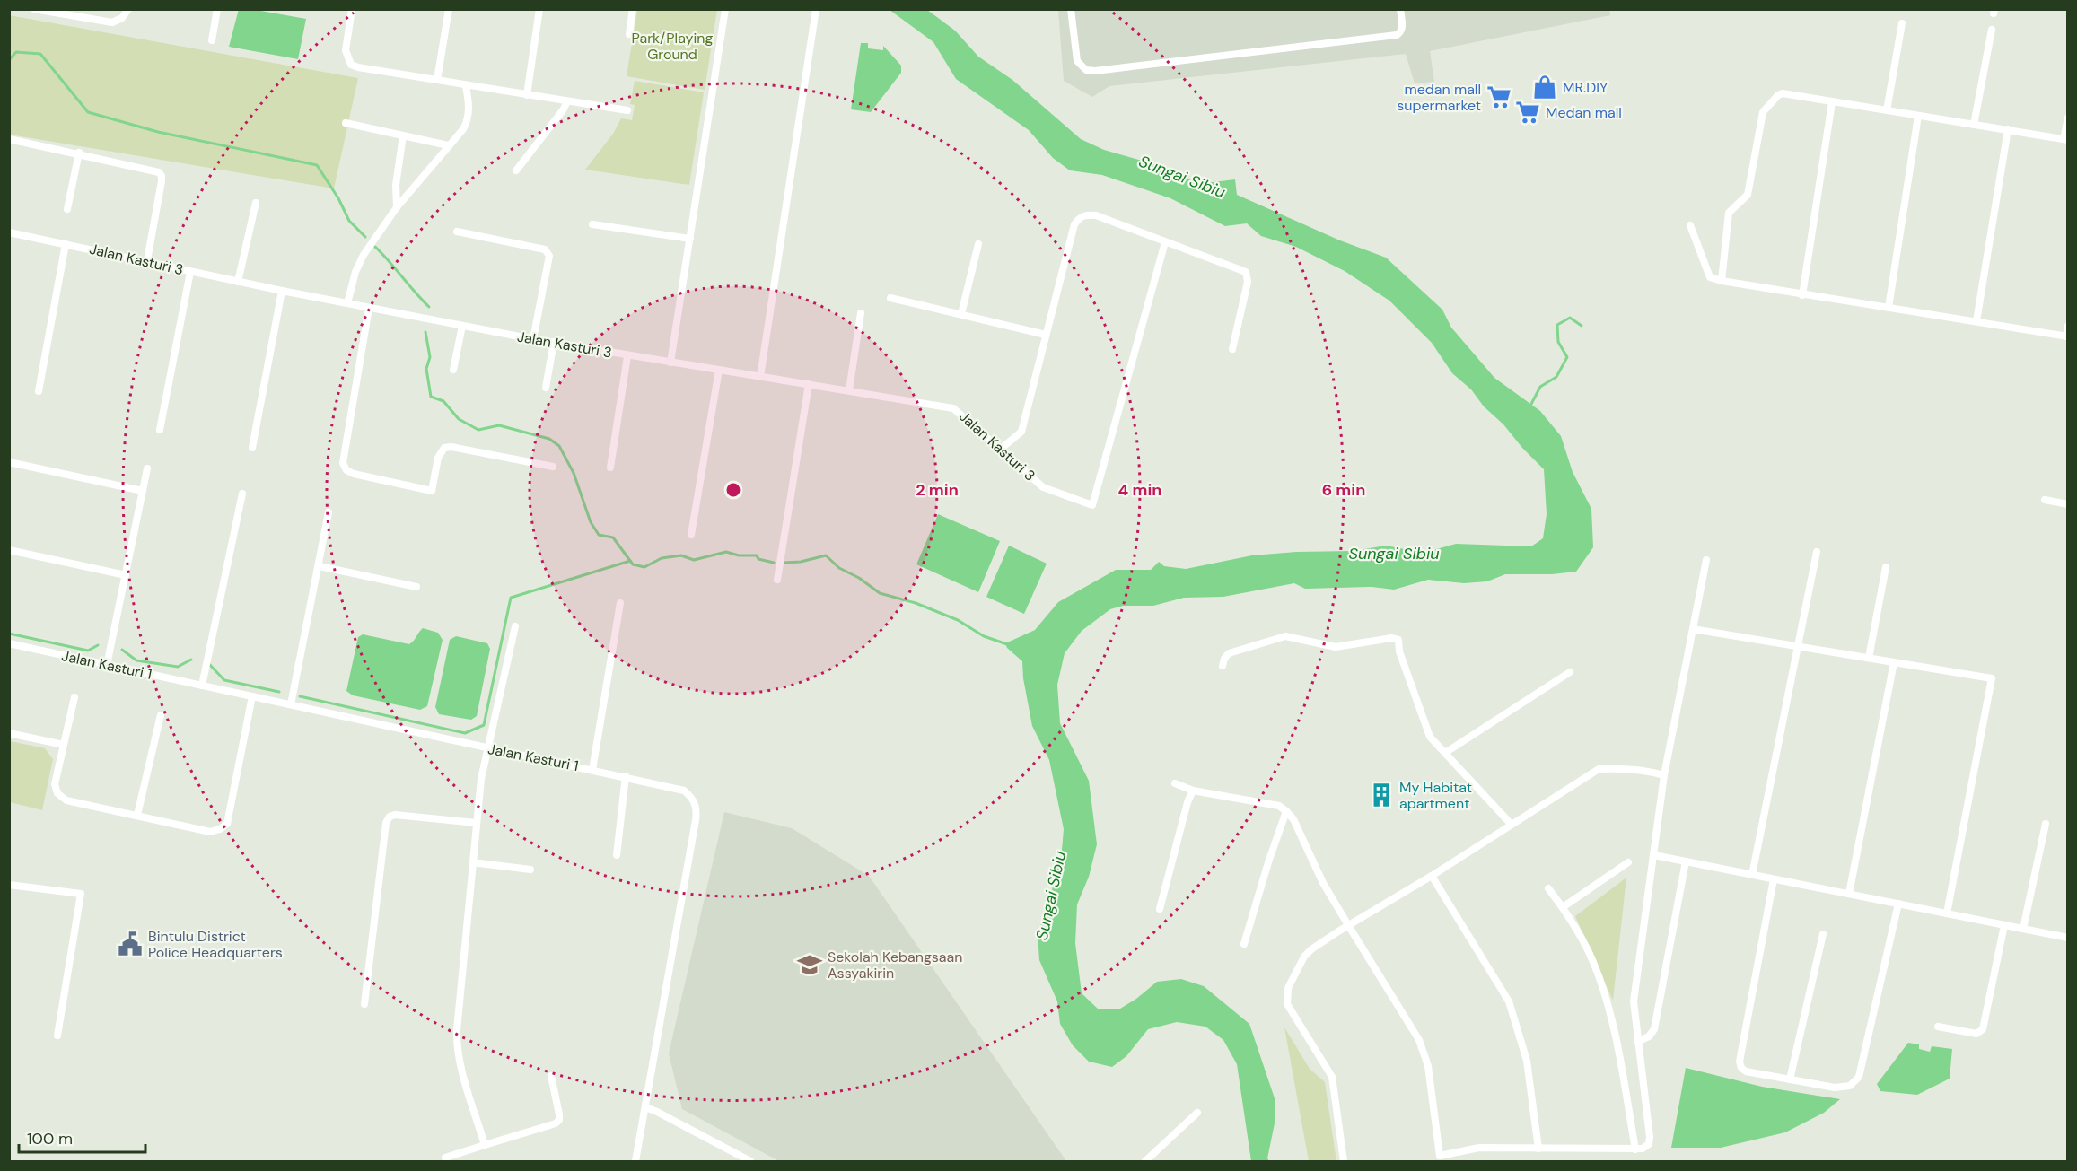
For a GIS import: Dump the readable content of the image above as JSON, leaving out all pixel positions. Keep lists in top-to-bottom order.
{
  "streets": {
    "street": ["Jalan Kasturi 3", "Jalan Kasturi 1"]
  },
  "water": ["Sungai Sibiu"],
  "parks": ["Park/Playing Ground"],
  "places": {
    "shop": ["MR.DIY"],
    "supermarket": ["medan mall supermarket", "Medan mall"],
    "building": ["My Habitat apartment"],
    "public building": ["Bintulu District Police Headquarters"],
    "school or university": ["Sekolah Kebangsaan Assyakirin"]
  },
  "scale_bar": "100 m",
  "rings": ["2 min", "4 min", "6 min"]
}
